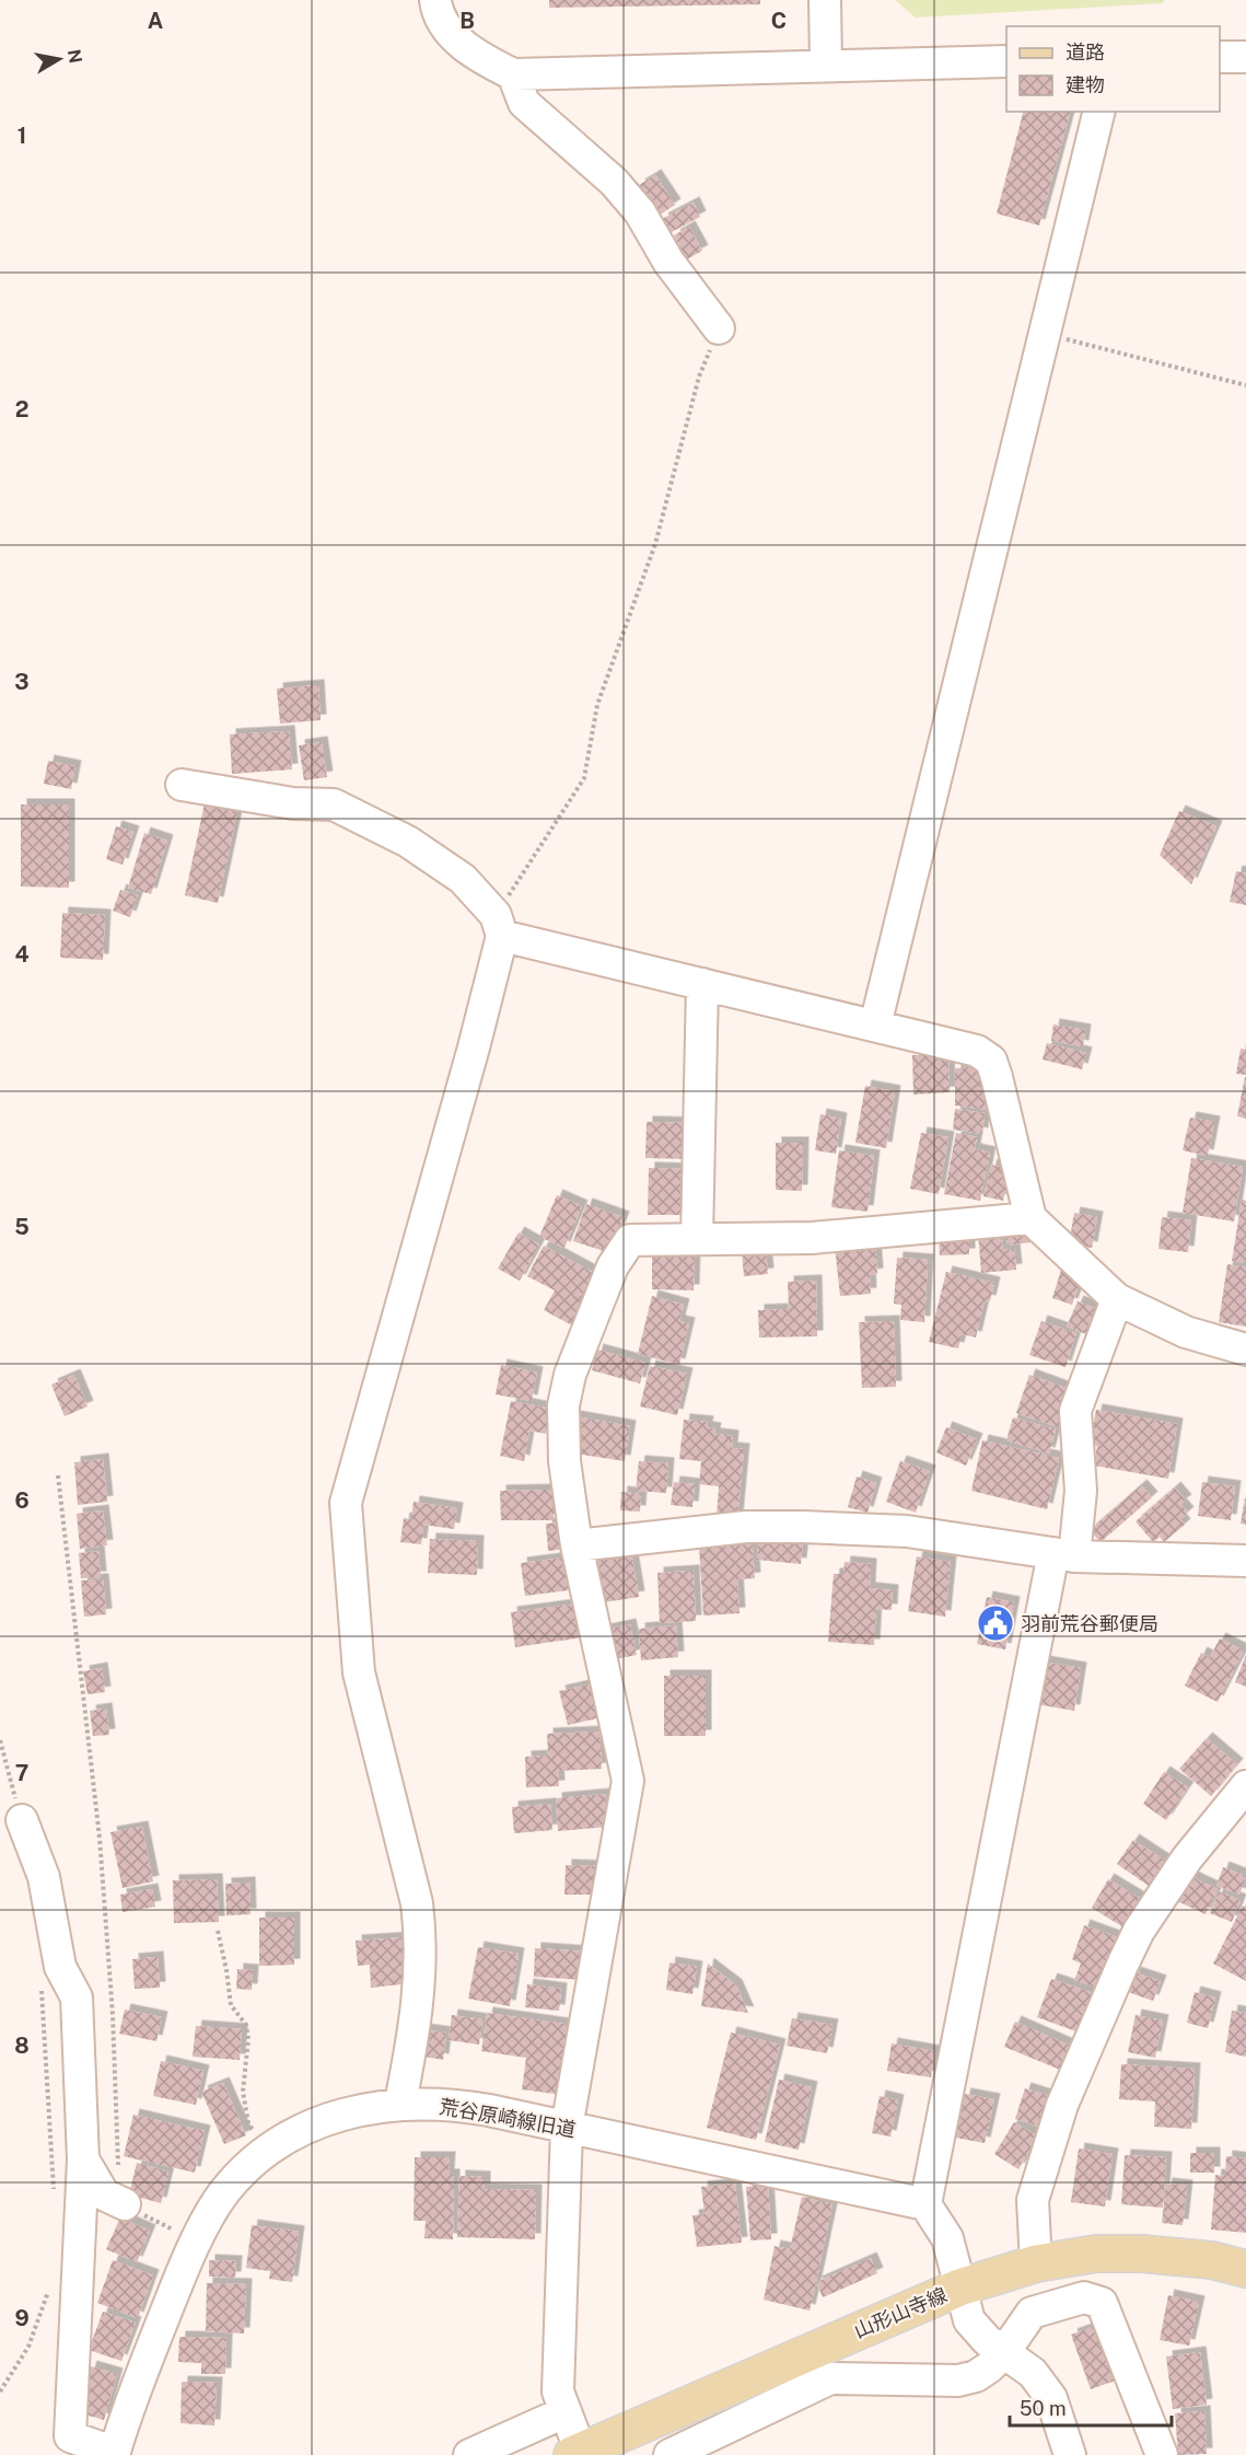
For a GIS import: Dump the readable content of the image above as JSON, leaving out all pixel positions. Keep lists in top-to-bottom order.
{
  "streets": {
    "main road": ["山形山寺線"],
    "street": ["荒谷原崎線旧道"]
  },
  "places": {
    "public building": ["羽前荒谷郵便局"]
  },
  "legend": ["道路", "建物"],
  "scale_bar": "50 m",
  "north": "right",
  "grid": {
    "columns": ["A", "B", "C"],
    "rows": [
      "1",
      "2",
      "3",
      "4",
      "5",
      "6",
      "7",
      "8",
      "9"
    ]
  }
}
